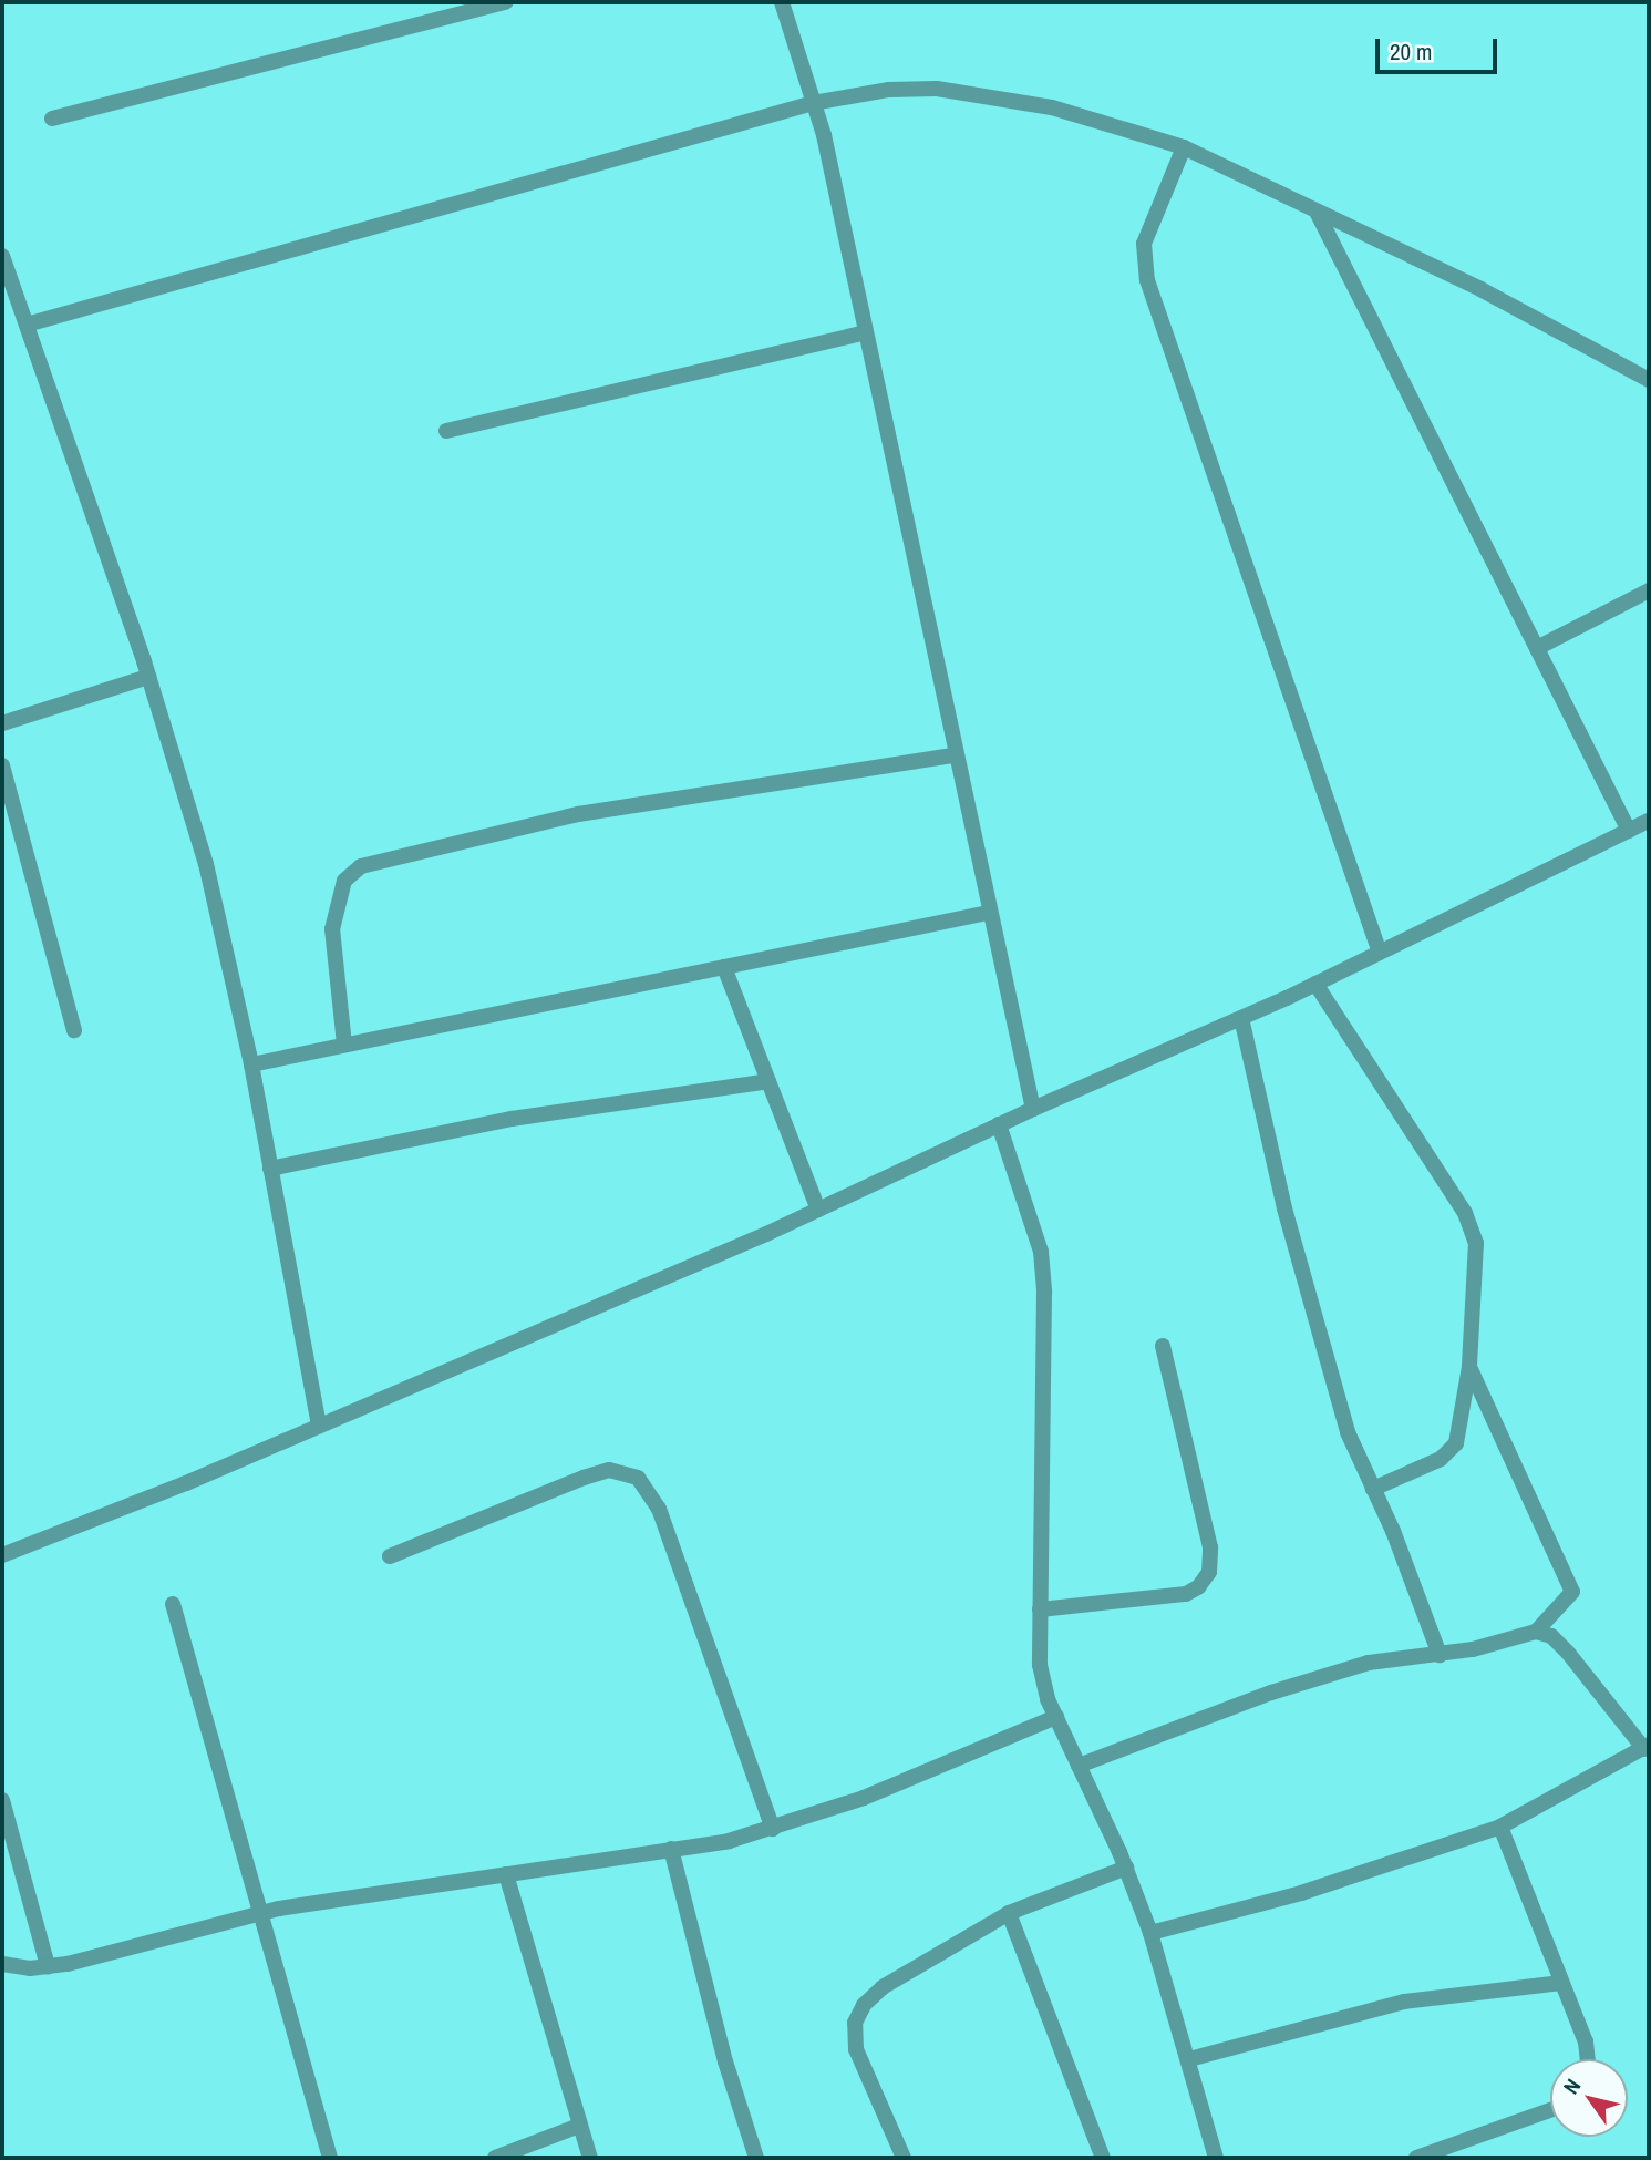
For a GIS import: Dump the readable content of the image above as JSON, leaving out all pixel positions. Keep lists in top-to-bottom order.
{
  "scale_bar": "20 m",
  "north": "top left"
}
